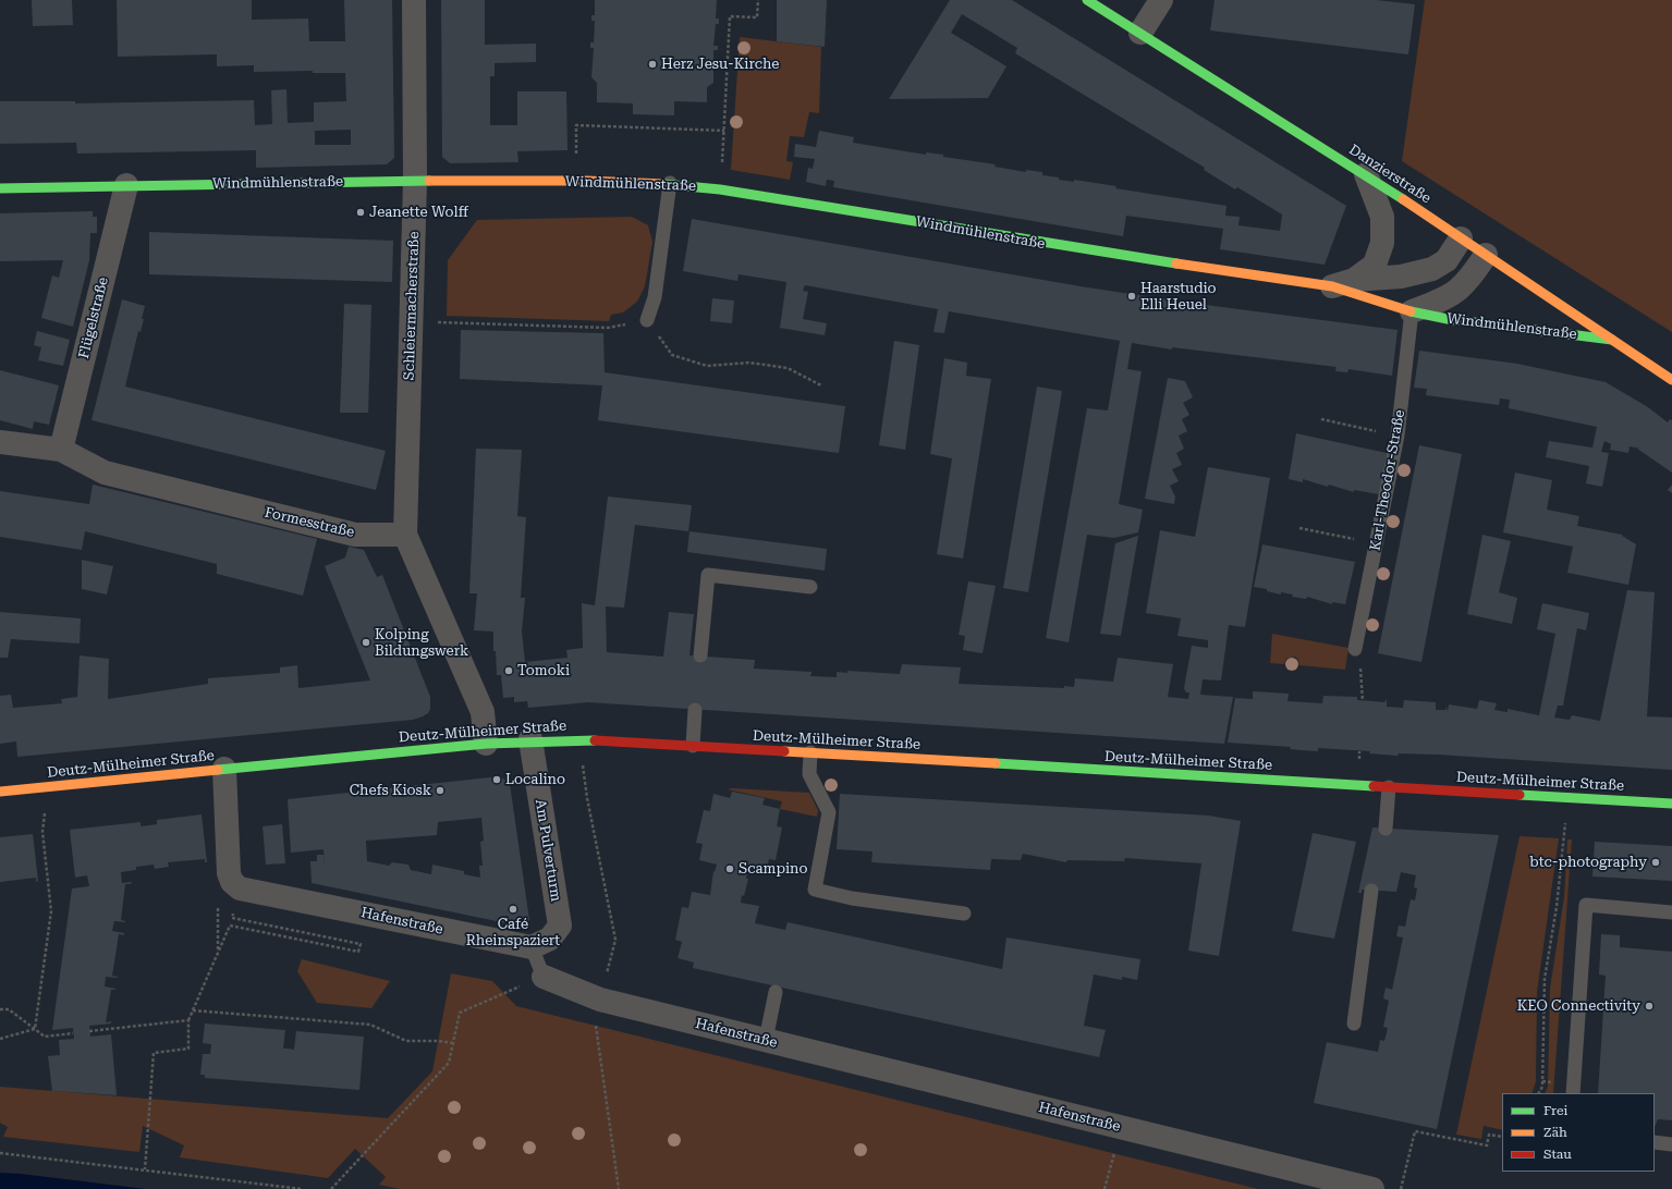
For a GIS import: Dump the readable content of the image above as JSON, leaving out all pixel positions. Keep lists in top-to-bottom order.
{
  "streets": {
    "street": [
      "Danzierstraße",
      "Windmühlenstraße",
      "Schleiermacherstraße",
      "Flügelstraße",
      "Formesstraße",
      "Deutz-Mülheimer Straße",
      "Am Pulverturm",
      "Hafenstraße"
    ],
    "lane": ["Karl-Theodor-Straße"]
  },
  "crossings": [
    ["Danzierstraße", "Windmühlenstraße"],
    ["Windmühlenstraße", "Schleiermacherstraße"],
    ["Windmühlenstraße", "Flügelstraße"],
    ["Windmühlenstraße", "Karl-Theodor-Straße"],
    ["Schleiermacherstraße", "Formesstraße"],
    ["Flügelstraße", "Formesstraße"],
    ["Deutz-Mülheimer Straße", "Am Pulverturm"],
    ["Am Pulverturm", "Hafenstraße"]
  ],
  "places": [
    "Herz Jesu-Kirche",
    "Jeanette Wolff",
    "Haarstudio Elli Heuel",
    "Kolping Bildungswerk",
    "Tomoki",
    "Localino",
    "Chefs Kiosk",
    "btc-photography",
    "Scampino",
    "Café Rheinspaziert",
    "KEO Connectivity"
  ],
  "legend": ["Frei", "Zäh", "Stau"]
}
